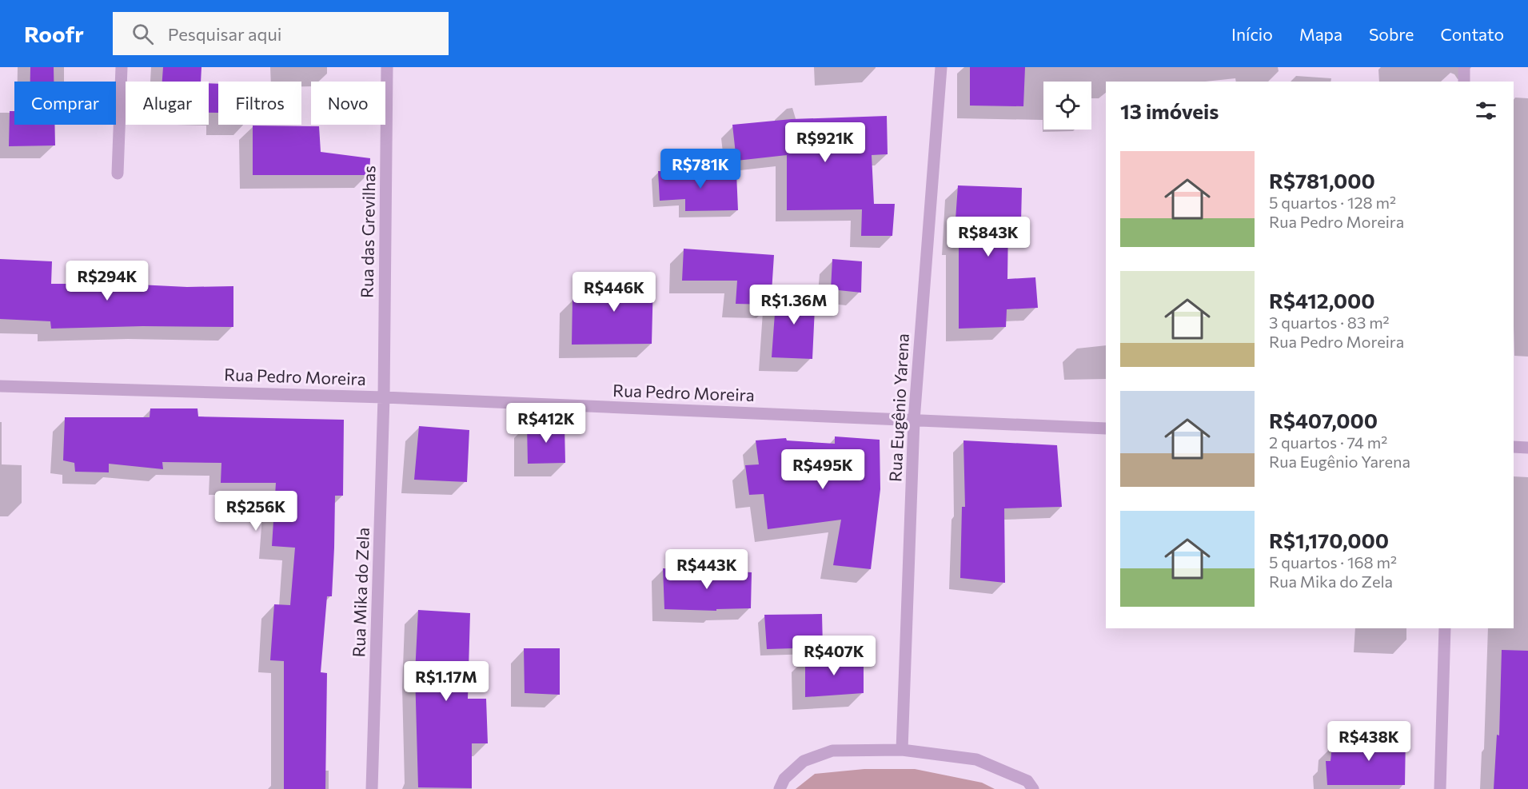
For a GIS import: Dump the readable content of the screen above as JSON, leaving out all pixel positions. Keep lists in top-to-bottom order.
{
  "streets": {
    "street": [
      "Rua das Grevilhas",
      "Rua Pedro Moreira",
      "Rua Eugênio Yarena",
      "Rua Mika do Zela"
    ]
  },
  "crossings": [
    ["Rua das Grevilhas", "Rua Pedro Moreira"],
    ["Rua das Grevilhas", "Rua Mika do Zela"],
    ["Rua Pedro Moreira", "Rua Eugênio Yarena"],
    ["Rua Pedro Moreira", "Rua Mika do Zela"]
  ],
  "page": {
    "header": "Roofr",
    "search": "Pesquisar aqui",
    "nav": [
      "Início",
      "Mapa",
      "Sobre",
      "Contato"
    ],
    "chip": [
      "Comprar",
      "Alugar",
      "Filtros",
      "Novo"
    ],
    "heading": "13 imóveis",
    "price": [
      "R$921K",
      "R$781K",
      "R$843K",
      "R$294K",
      "R$446K",
      "R$1.36M",
      "R$412K",
      "R$495K",
      "R$256K",
      "R$443K",
      "R$407K",
      "R$1.17M",
      "R$438K"
    ],
    "list": [
      {
        "name": "R$781,000",
        "note": "5 quartos · 128 m² · Rua Pedro Moreira"
      },
      {
        "name": "R$412,000",
        "note": "3 quartos · 83 m² · Rua Pedro Moreira"
      },
      {
        "name": "R$407,000",
        "note": "2 quartos · 74 m² · Rua Eugênio Yarena"
      },
      {
        "name": "R$1,170,000",
        "note": "5 quartos · 168 m² · Rua Mika do Zela"
      }
    ]
  }
}
